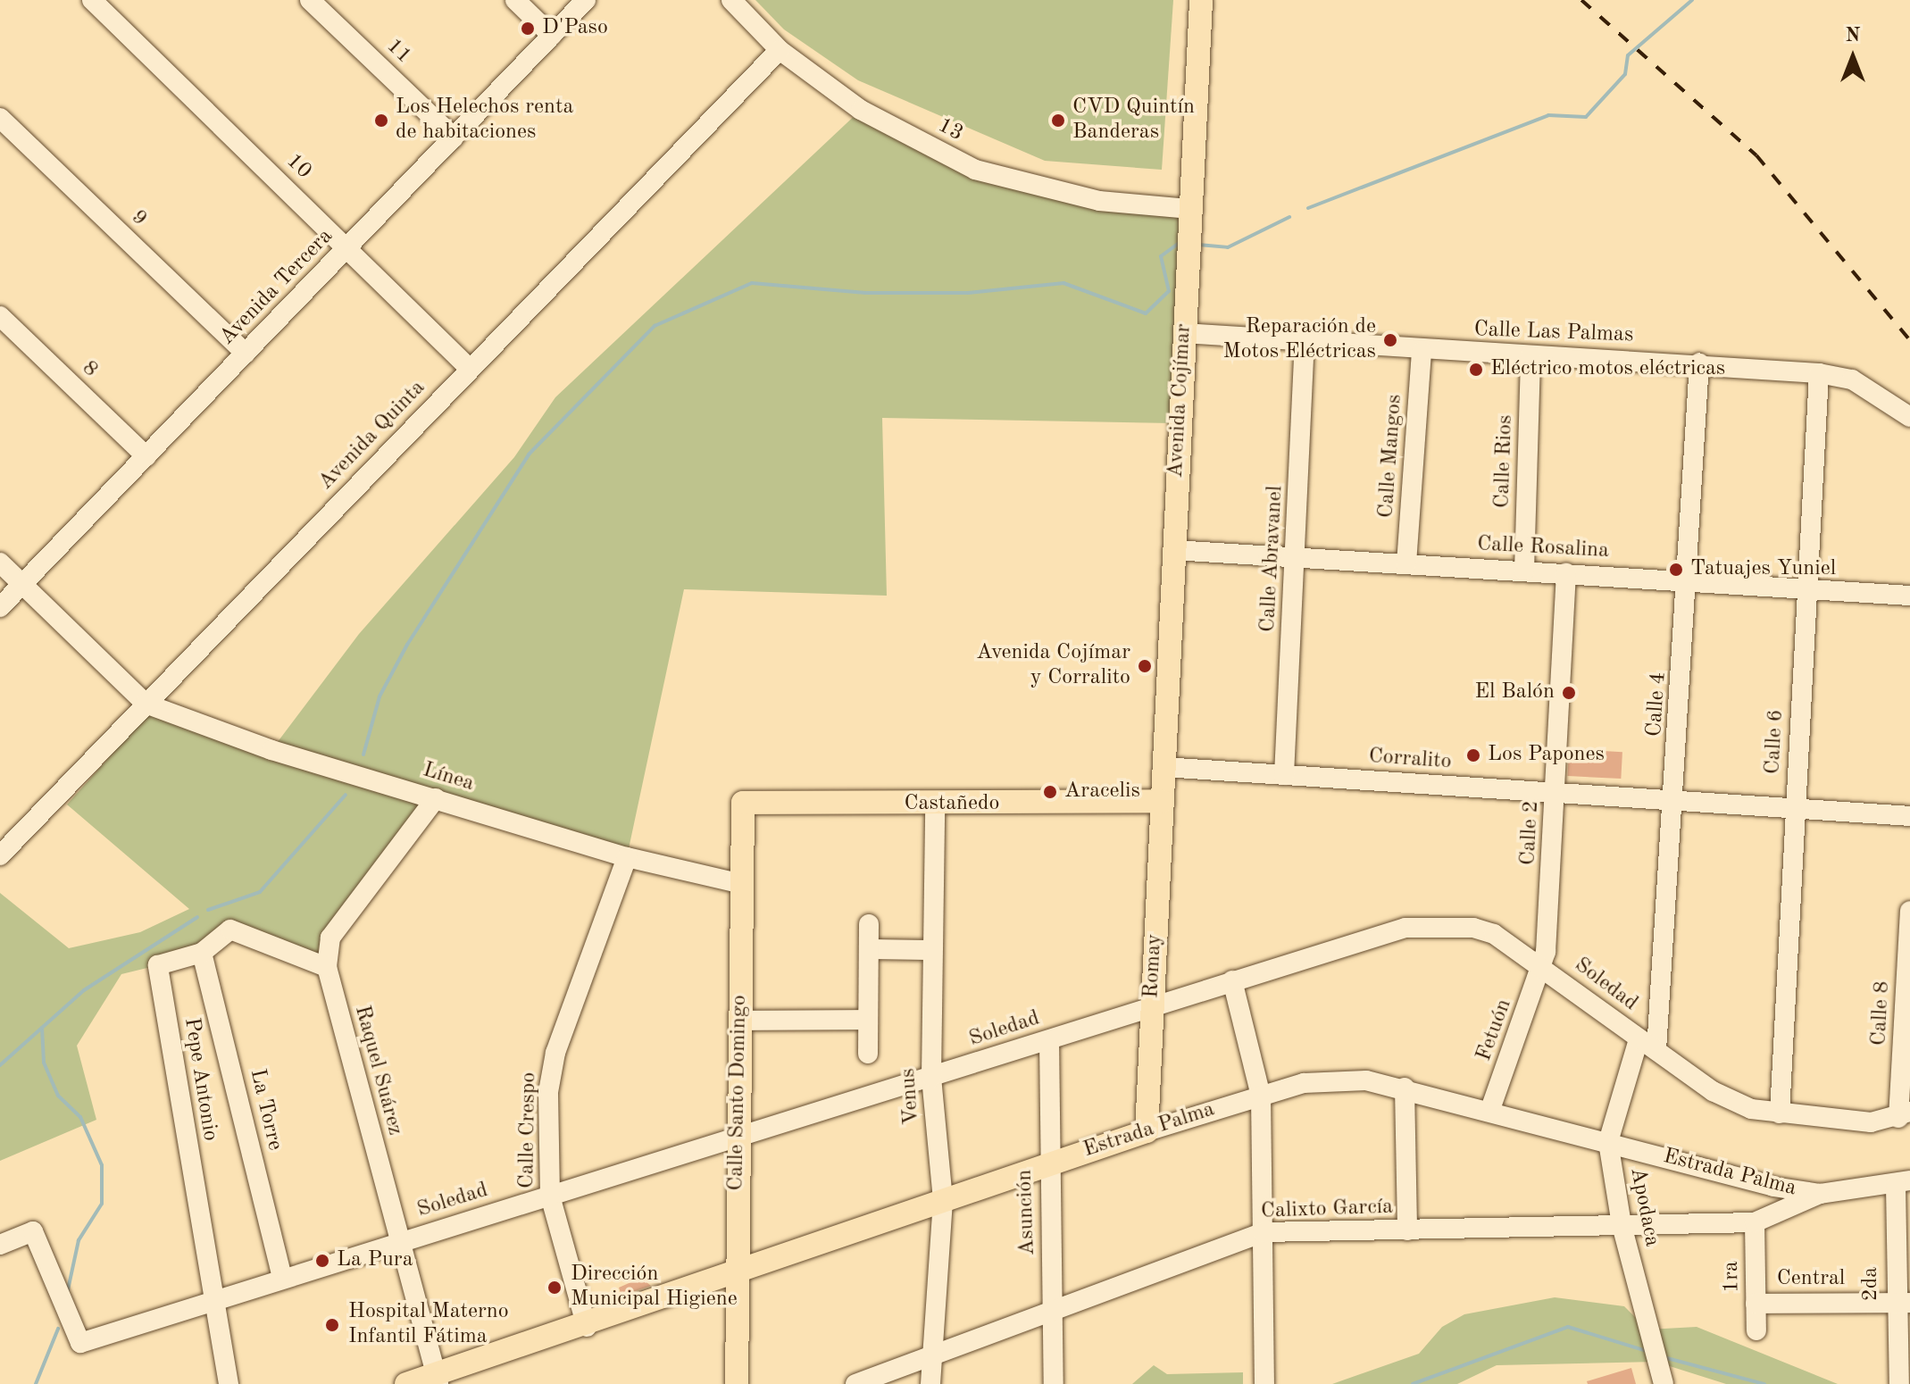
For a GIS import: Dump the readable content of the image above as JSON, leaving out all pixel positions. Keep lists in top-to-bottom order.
{
  "streets": {
    "main road": [
      "Avenida Cojímar",
      "Castañedo",
      "Romay",
      "Calle Santo Domingo",
      "Estrada Palma"
    ],
    "street": [
      "11",
      "13",
      "10",
      "9",
      "Avenida Tercera",
      "Calle Las Palmas",
      "8",
      "Avenida Quinta",
      "Calle Mangos",
      "Calle Rios",
      "Calle Rosalina",
      "Calle Abravanel",
      "Calle 4",
      "Calle 6",
      "Corralito",
      "Línea",
      "Calle 2",
      "Soledad",
      "Calle 8",
      "Fetuón",
      "Raquel Suárez",
      "Pepe Antonio",
      "Venus",
      "La Torre",
      "Calle Crespo",
      "Apodaca",
      "Calixto García",
      "Asunción",
      "1ra",
      "Central",
      "2da"
    ]
  },
  "crossings": [
    ["11", "Avenida Tercera"],
    ["13", "Avenida Cojímar"],
    ["13", "Avenida Quinta"],
    ["10", "Avenida Tercera"],
    ["10", "Avenida Quinta"],
    ["9", "Avenida Tercera"],
    ["Avenida Tercera", "8"],
    ["Calle Las Palmas", "Avenida Cojímar"],
    ["Calle Las Palmas", "Calle Mangos"],
    ["Calle Las Palmas", "Calle Rios"],
    ["Calle Las Palmas", "Calle Abravanel"],
    ["Calle Las Palmas", "Calle 4"],
    ["Calle Las Palmas", "Calle 6"],
    ["Avenida Cojímar", "Calle Rosalina"],
    ["Avenida Cojímar", "Corralito"],
    ["Avenida Cojímar", "Castañedo"],
    ["Avenida Cojímar", "Romay"],
    ["Avenida Quinta", "Línea"],
    ["Calle Mangos", "Calle Rosalina"],
    ["Calle Rios", "Calle Rosalina"],
    ["Calle Rosalina", "Calle Abravanel"],
    ["Calle Rosalina", "Calle 4"],
    ["Calle Rosalina", "Calle 6"],
    ["Calle Rosalina", "Calle 2"],
    ["Calle Abravanel", "Corralito"],
    ["Calle 4", "Corralito"],
    ["Calle 4", "Soledad"],
    ["Calle 6", "Corralito"],
    ["Calle 6", "Soledad"],
    ["Corralito", "Calle 2"],
    ["Línea", "Raquel Suárez"],
    ["Línea", "Calle Santo Domingo"],
    ["Línea", "Calle Crespo"],
    ["Castañedo", "Romay"],
    ["Castañedo", "Calle Santo Domingo"],
    ["Castañedo", "Venus"],
    ["Calle 2", "Soledad"],
    ["Calle 2", "Fetuón"],
    ["Romay", "Soledad"],
    ["Romay", "Estrada Palma"],
    ["Soledad", "Calle 8"],
    ["Soledad", "Fetuón"],
    ["Soledad", "Raquel Suárez"],
    ["Soledad", "Pepe Antonio"],
    ["Soledad", "Calle Santo Domingo"],
    ["Soledad", "Venus"],
    ["Soledad", "La Torre"],
    ["Soledad", "Calle Crespo"],
    ["Soledad", "Apodaca"],
    ["Soledad", "Asunción"],
    ["Fetuón", "Estrada Palma"],
    ["Raquel Suárez", "Pepe Antonio"],
    ["Raquel Suárez", "Estrada Palma"],
    ["Pepe Antonio", "La Torre"],
    ["Calle Santo Domingo", "Estrada Palma"],
    ["Venus", "Estrada Palma"],
    ["Venus", "Calixto García"],
    ["Calle Crespo", "Estrada Palma"],
    ["Estrada Palma", "Apodaca"],
    ["Estrada Palma", "Calixto García"],
    ["Estrada Palma", "Asunción"],
    ["Estrada Palma", "2da"],
    ["Apodaca", "Calixto García"],
    ["Calixto García", "Asunción"],
    ["Calixto García", "1ra"],
    ["1ra", "Central"],
    ["Central", "2da"]
  ],
  "places": [
    "D'Paso",
    "Los Helechos renta de habitaciones",
    "CVD Quintín Banderas",
    "Reparación de Motos Eléctricas",
    "Eléctrico motos eléctricas",
    "Tatuajes Yuniel",
    "Avenida Cojímar y Corralito",
    "El Balón",
    "Los Papones",
    "Aracelis",
    "La Pura",
    "Dirección Municipal Higiene",
    "Hospital Materno Infantil Fátima"
  ],
  "north": "top"
}
